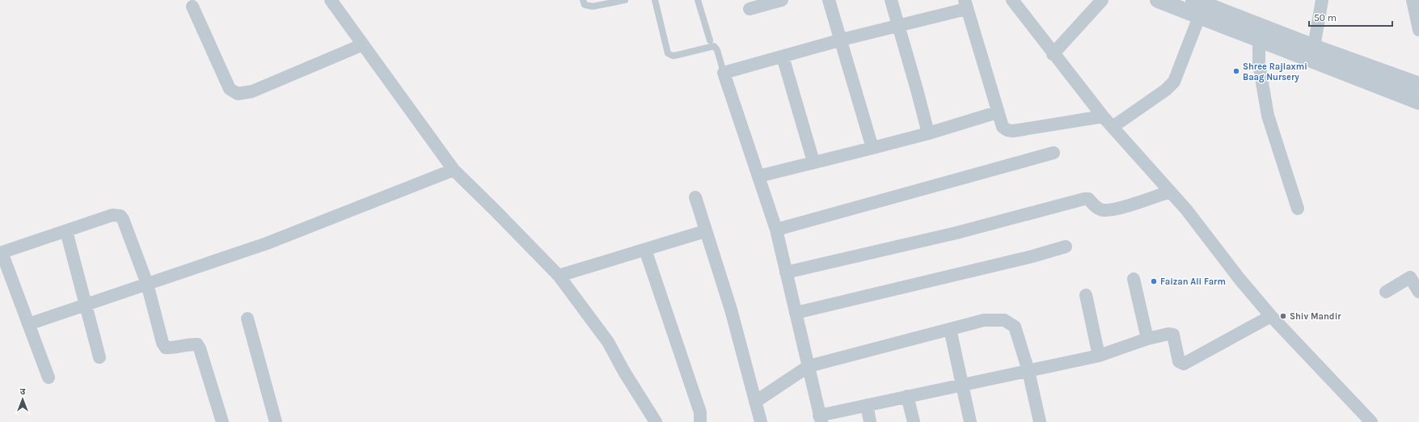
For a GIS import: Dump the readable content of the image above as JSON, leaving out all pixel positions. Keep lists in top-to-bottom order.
{
  "places": ["Shree Rajlaxmi Baag Nursery", "Faizan Ali Farm", "Shiv Mandir"],
  "scale_bar": "50 m",
  "north": "top"
}
